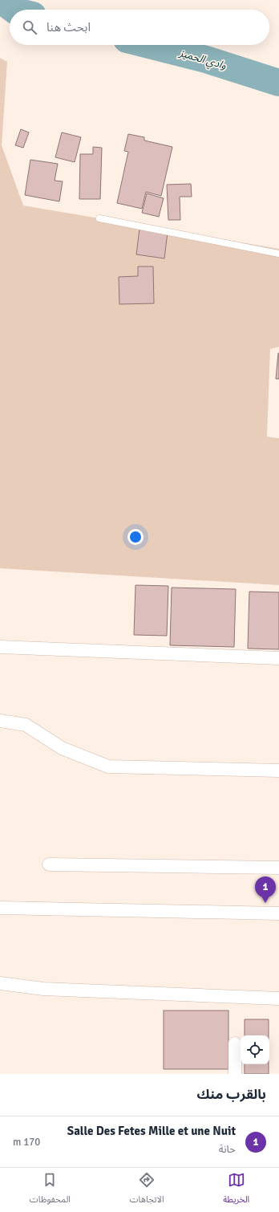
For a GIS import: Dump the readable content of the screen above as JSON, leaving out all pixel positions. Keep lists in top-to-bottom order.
{
  "water": ["وادي الحميز"],
  "page": {
    "search": "ابحث هنا",
    "pins": "1",
    "heading": "بالقرب منك",
    "list": [
      {
        "mark": "1",
        "name": "Salle Des Fetes Mille et une Nuit",
        "note": "حانة",
        "value": "170 m"
      }
    ],
    "nav": ["الخريطة", "الاتجاهات", "المحفوظات"]
  }
}
